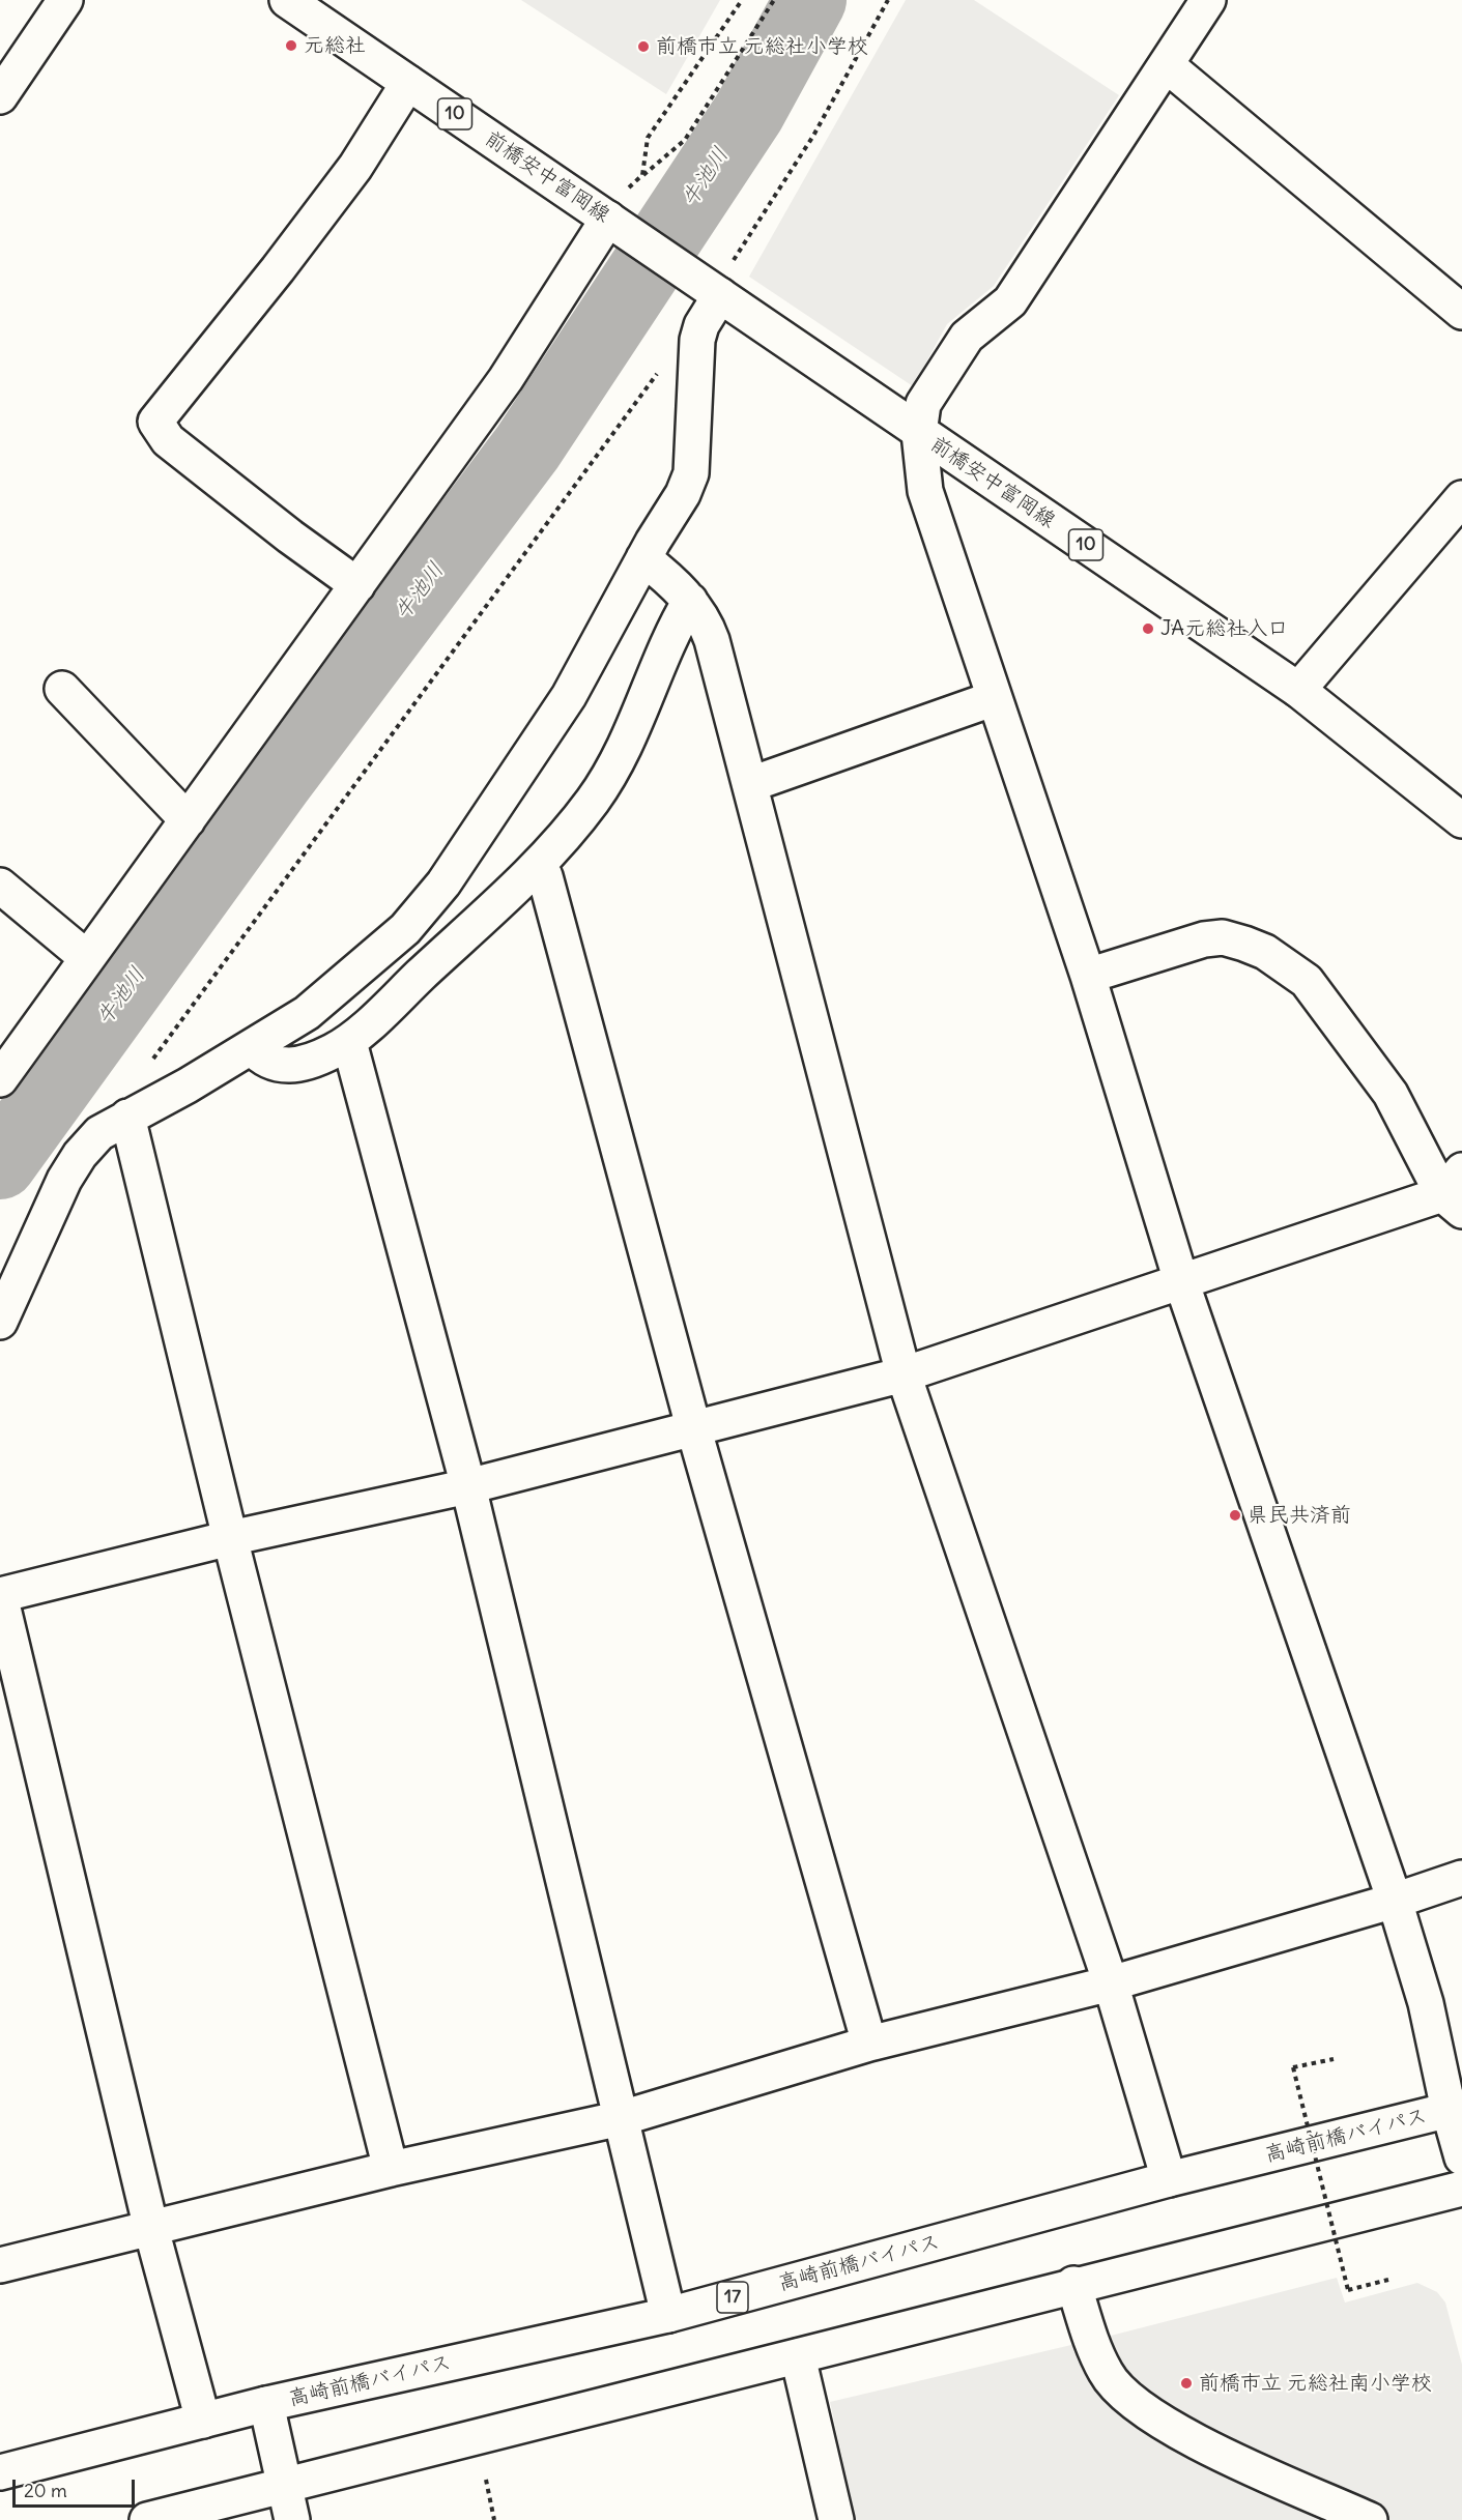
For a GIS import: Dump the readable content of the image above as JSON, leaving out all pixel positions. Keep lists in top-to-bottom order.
{
  "streets": {
    "main road": [
      "10",
      "前橋安中富岡線",
      "高崎前橋バイパス",
      "17"
    ]
  },
  "crossings": [
    ["10", "前橋安中富岡線"]
  ],
  "water": ["牛池川"],
  "places": [
    "元総社",
    "前橋市立 元総社小学校",
    "JA元総社入口",
    "県民共済前",
    "前橋市立 元総社南小学校"
  ],
  "scale_bar": "20 m"
}
